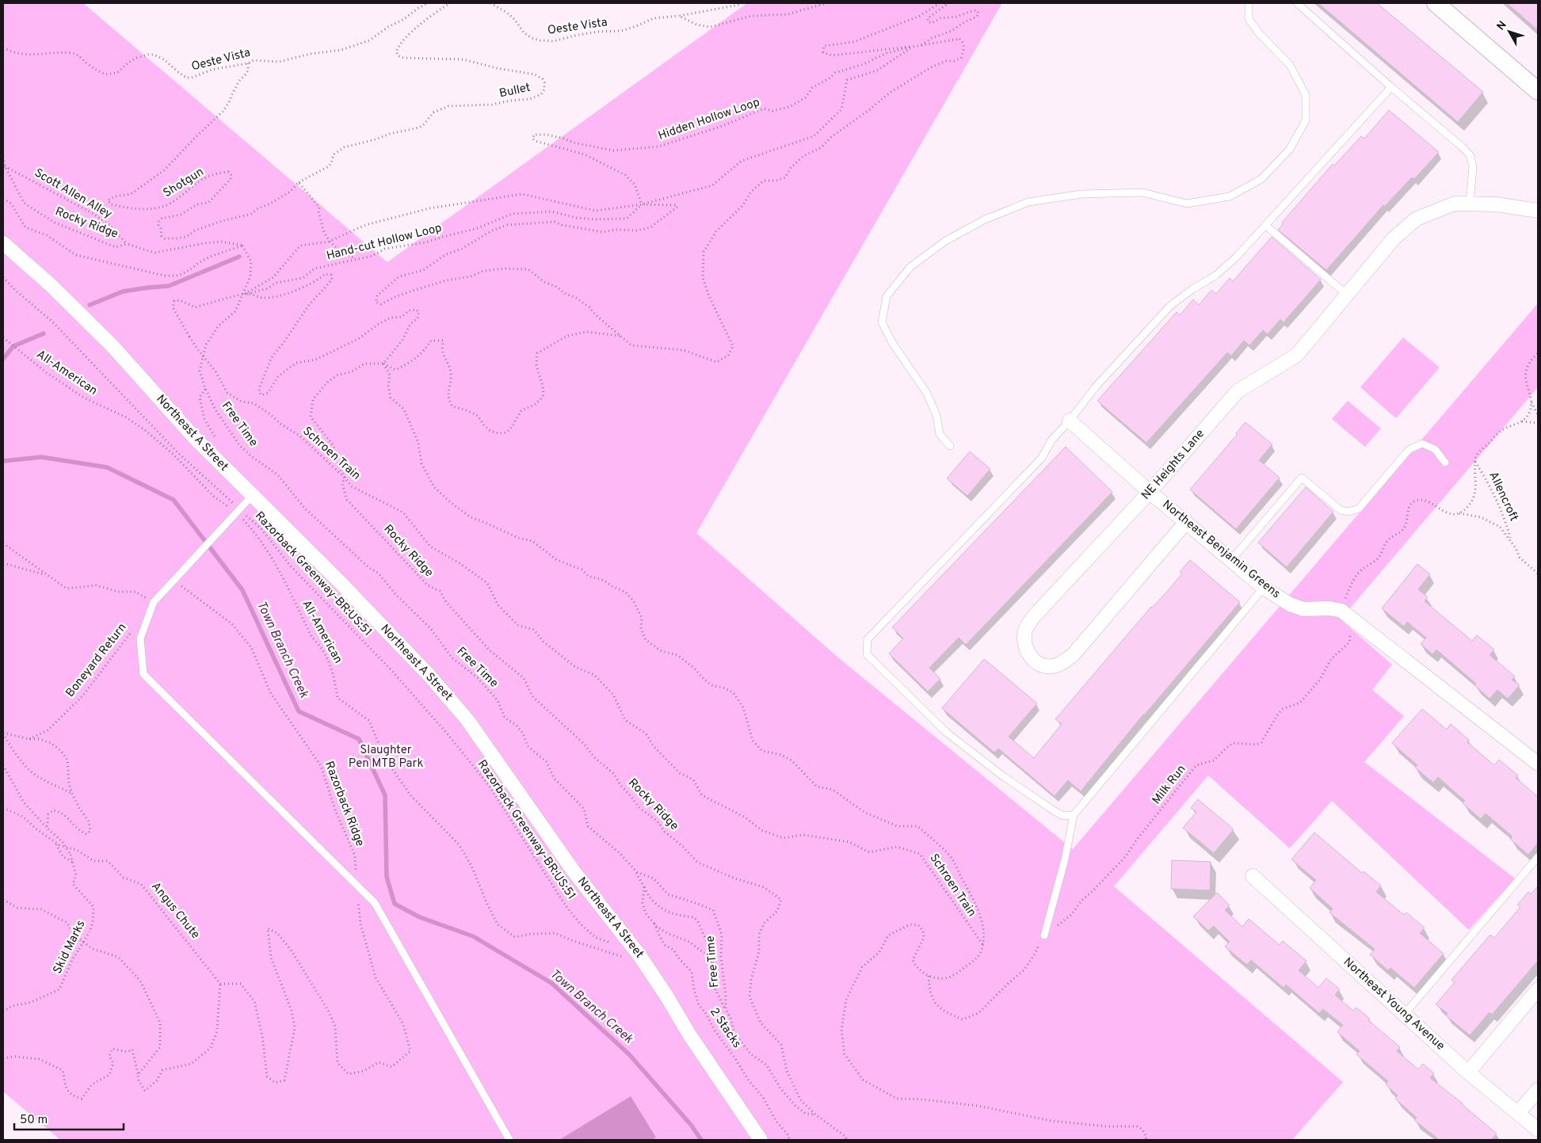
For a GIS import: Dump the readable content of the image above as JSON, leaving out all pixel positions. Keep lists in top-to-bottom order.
{
  "streets": {
    "street": [
      "Northeast A Street",
      "NE Heights Lane",
      "Northeast Benjamin Greens",
      "Northeast Young Avenue"
    ],
    "path": [
      "Oeste Vista",
      "Bullet",
      "Hidden Hollow Loop",
      "Shotgun",
      "Scott Allen Alley",
      "Rocky Ridge",
      "Hand-cut Hollow Loop",
      "All-American",
      "Free Time",
      "Schroen Train",
      "Allencroft",
      "Razorback Greenway-BR:US:51",
      "Boneyard Return",
      "Milk Run",
      "Razorback Ridge",
      "Angus Chute",
      "Skid Marks",
      "2 Stacks"
    ]
  },
  "crossings": [
    ["Oeste Vista", "Shotgun"],
    ["Bullet", "Shotgun"],
    ["Hidden Hollow Loop", "Rocky Ridge"],
    ["Hidden Hollow Loop", "Hand-cut Hollow Loop"],
    ["Scott Allen Alley", "Rocky Ridge"],
    ["Rocky Ridge", "Free Time"],
    ["Rocky Ridge", "Schroen Train"],
    ["Hand-cut Hollow Loop", "Free Time"],
    ["Hand-cut Hollow Loop", "Schroen Train"],
    ["All-American", "Razorback Greenway-BR:US:51"],
    ["Free Time", "Schroen Train"],
    ["NE Heights Lane", "Northeast Benjamin Greens"],
    ["Razorback Ridge", "Angus Chute"]
  ],
  "water": ["Town Branch Creek"],
  "parks": ["Slaughter Pen MTB Park"],
  "scale_bar": "50 m",
  "north": "top left"
}
